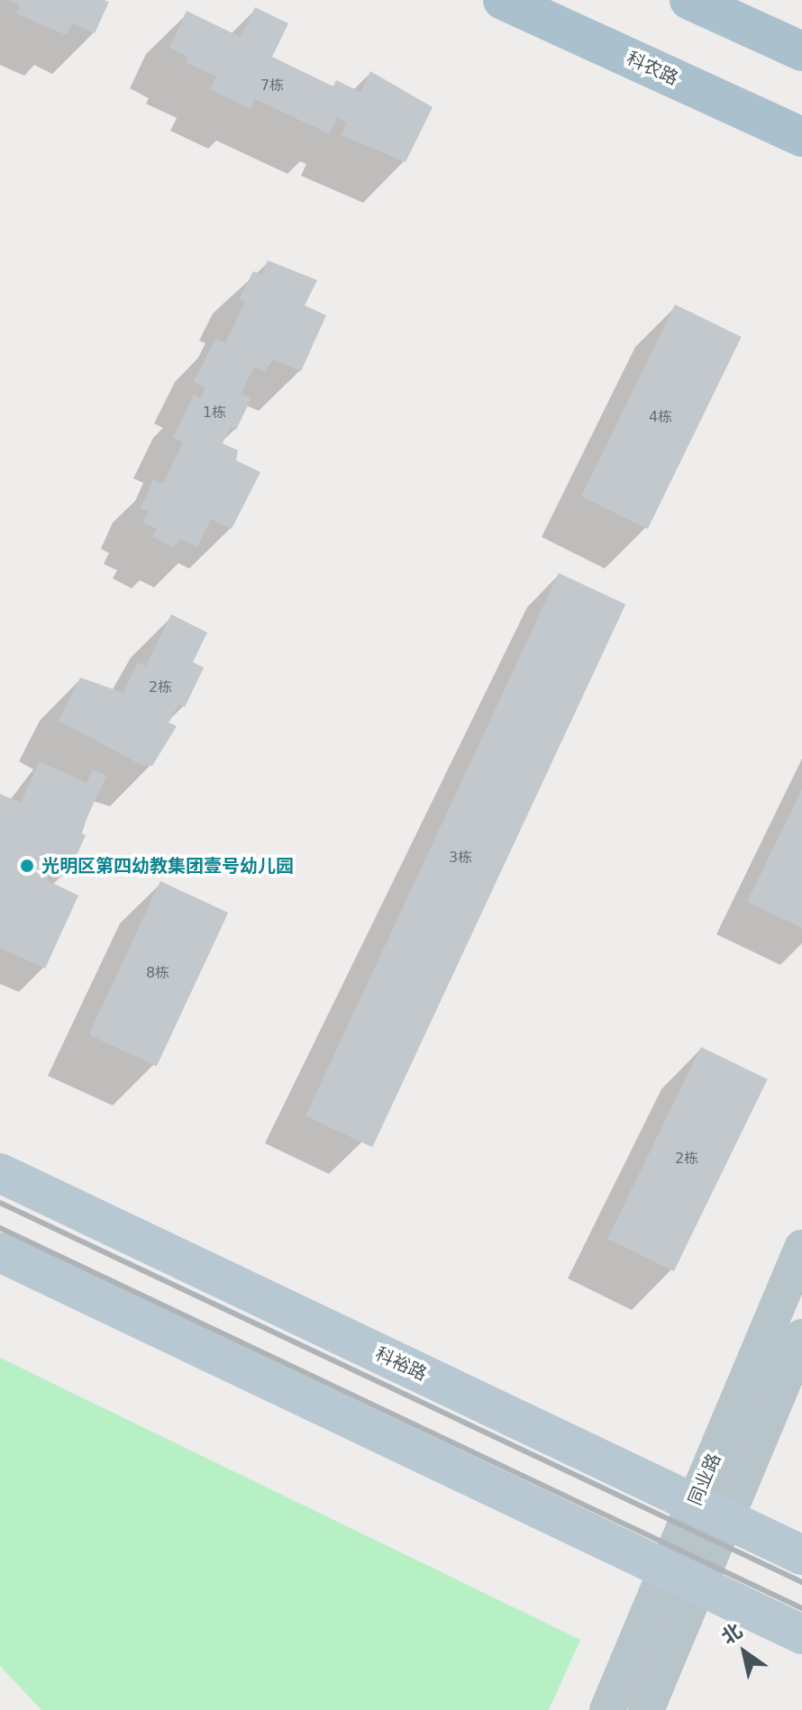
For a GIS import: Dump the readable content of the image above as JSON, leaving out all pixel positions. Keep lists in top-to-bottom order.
{
  "streets": {
    "main road": ["科农路", "科裕路"],
    "street": ["同业路"]
  },
  "crossings": [
    ["科裕路", "同业路"]
  ],
  "places": ["光明区第四幼教集团壹号幼儿园"],
  "house_numbers": [
    "7栋",
    "1栋",
    "4栋",
    "2栋",
    "3栋",
    "8栋",
    "2栋"
  ],
  "north": "top left"
}
